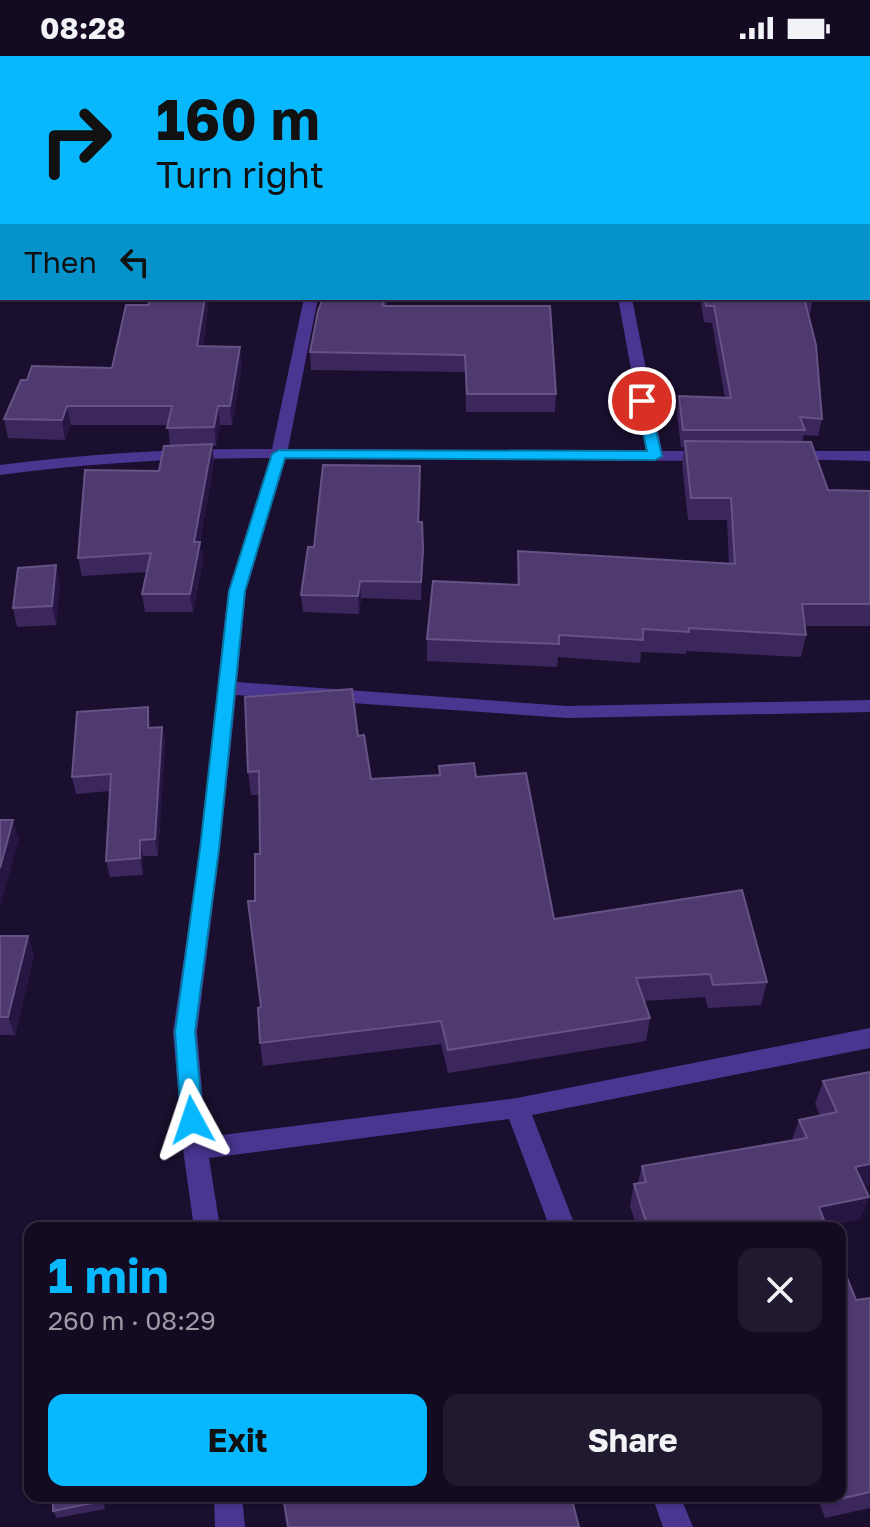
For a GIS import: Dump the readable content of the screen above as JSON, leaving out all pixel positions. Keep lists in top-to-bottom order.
{
  "page": {
    "status": "08:28",
    "turn": ["160 m", "Turn right"],
    "then": "Then",
    "heading": ["1 min", "260 m · 08:29"],
    "buttons": ["Exit", "Share"]
  }
}
